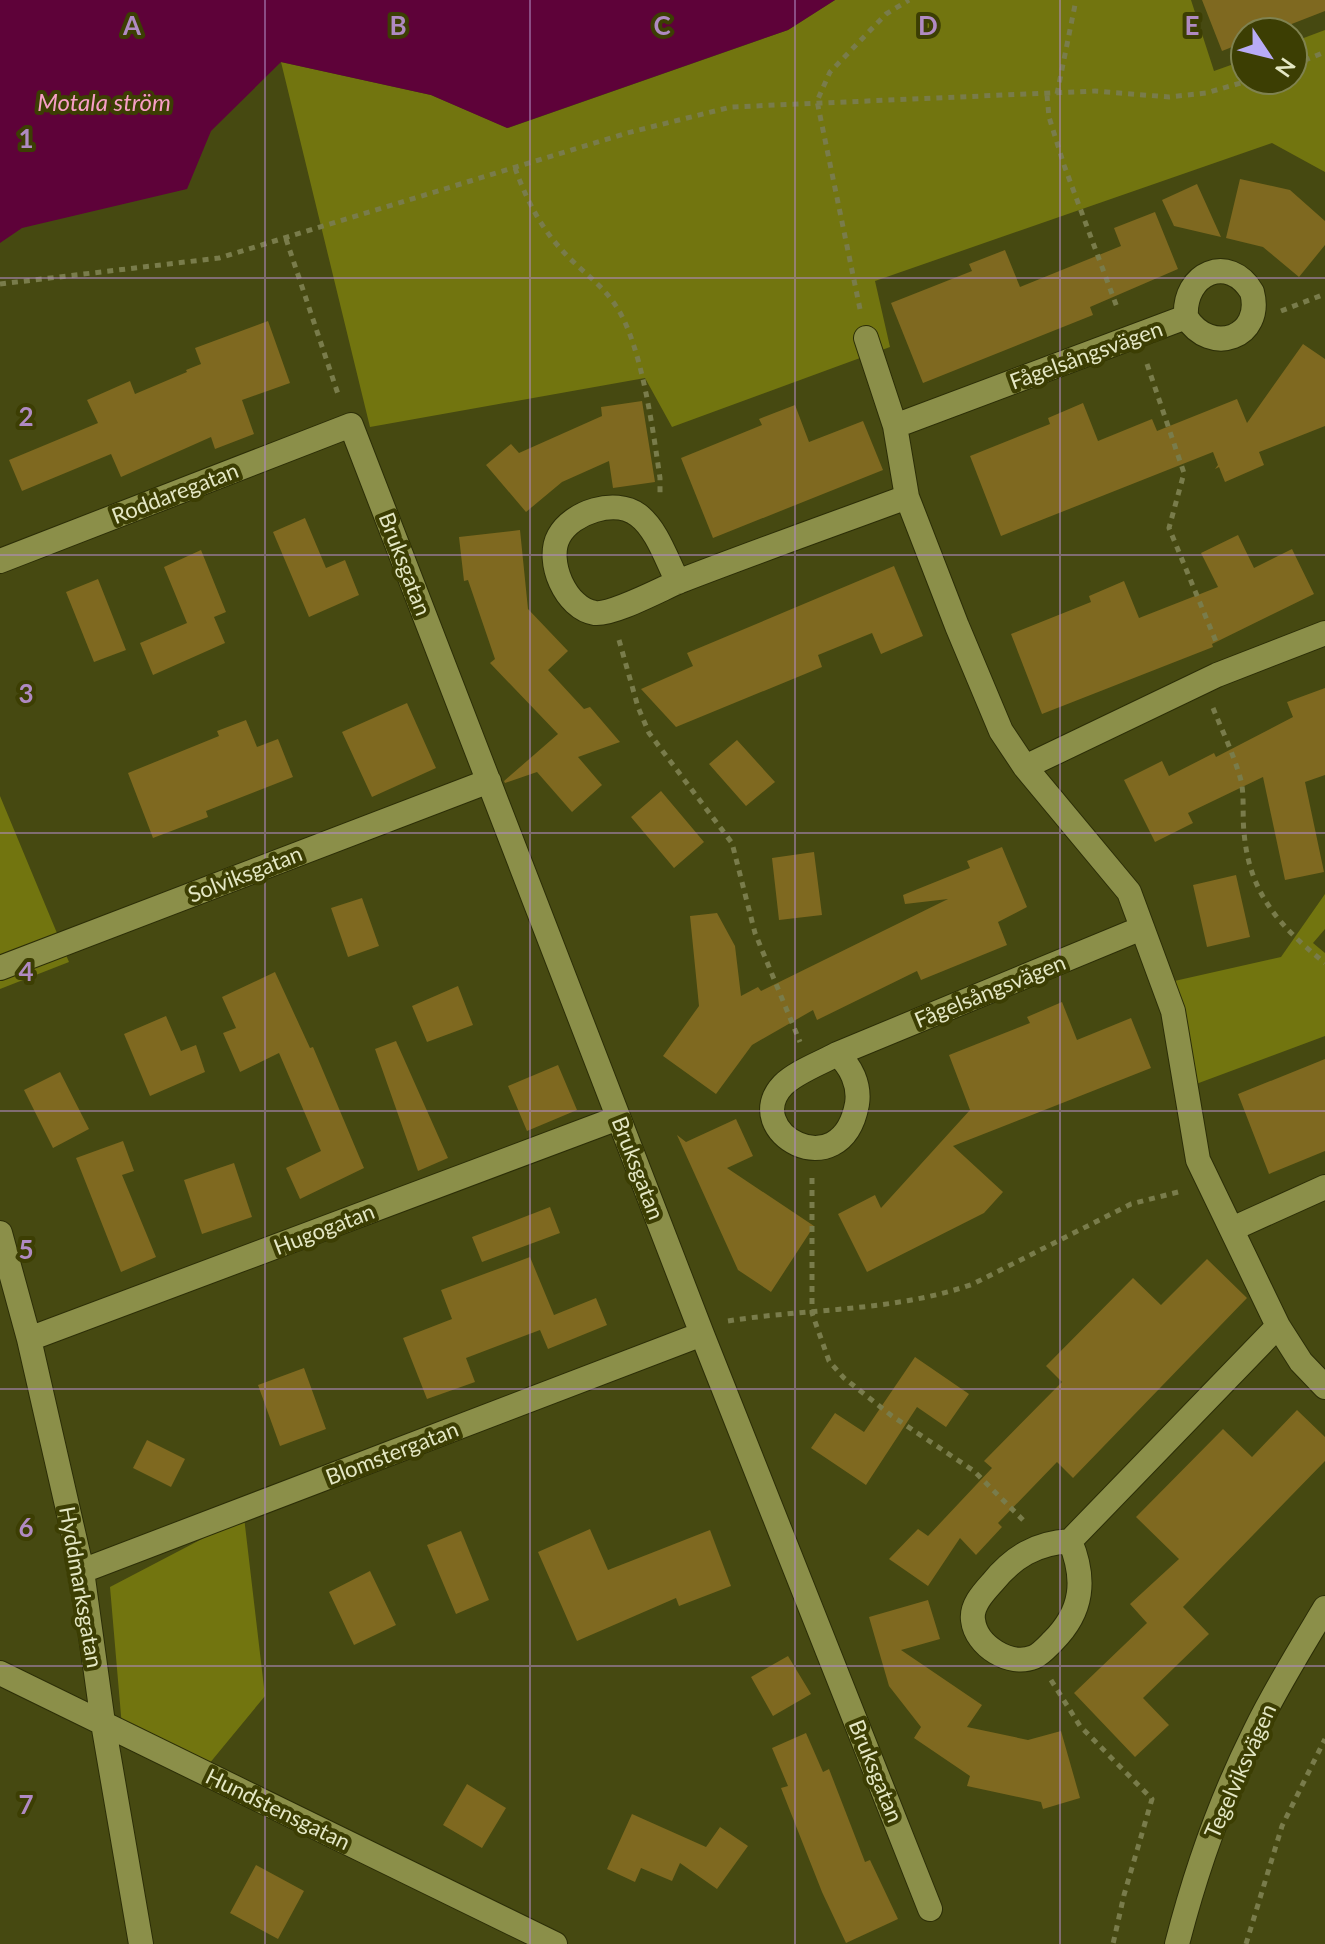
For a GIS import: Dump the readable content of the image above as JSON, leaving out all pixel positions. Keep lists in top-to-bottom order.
{
  "streets": {
    "street": [
      "Fågelsångsvägen",
      "Roddaregatan",
      "Bruksgatan",
      "Solviksgatan",
      "Hugogatan",
      "Blomstergatan",
      "Hyddmarksgatan",
      "Tegelviksvägen",
      "Hundstensgatan"
    ]
  },
  "crossings": [
    ["Roddaregatan", "Bruksgatan"],
    ["Bruksgatan", "Solviksgatan"],
    ["Bruksgatan", "Hugogatan"],
    ["Bruksgatan", "Blomstergatan"],
    ["Hugogatan", "Hyddmarksgatan"],
    ["Blomstergatan", "Hyddmarksgatan"],
    ["Hyddmarksgatan", "Hundstensgatan"]
  ],
  "water": ["Motala ström"],
  "north": "bottom right",
  "grid": {
    "columns": [
      "A",
      "B",
      "C",
      "D",
      "E"
    ],
    "rows": [
      "1",
      "2",
      "3",
      "4",
      "5",
      "6",
      "7"
    ]
  }
}
